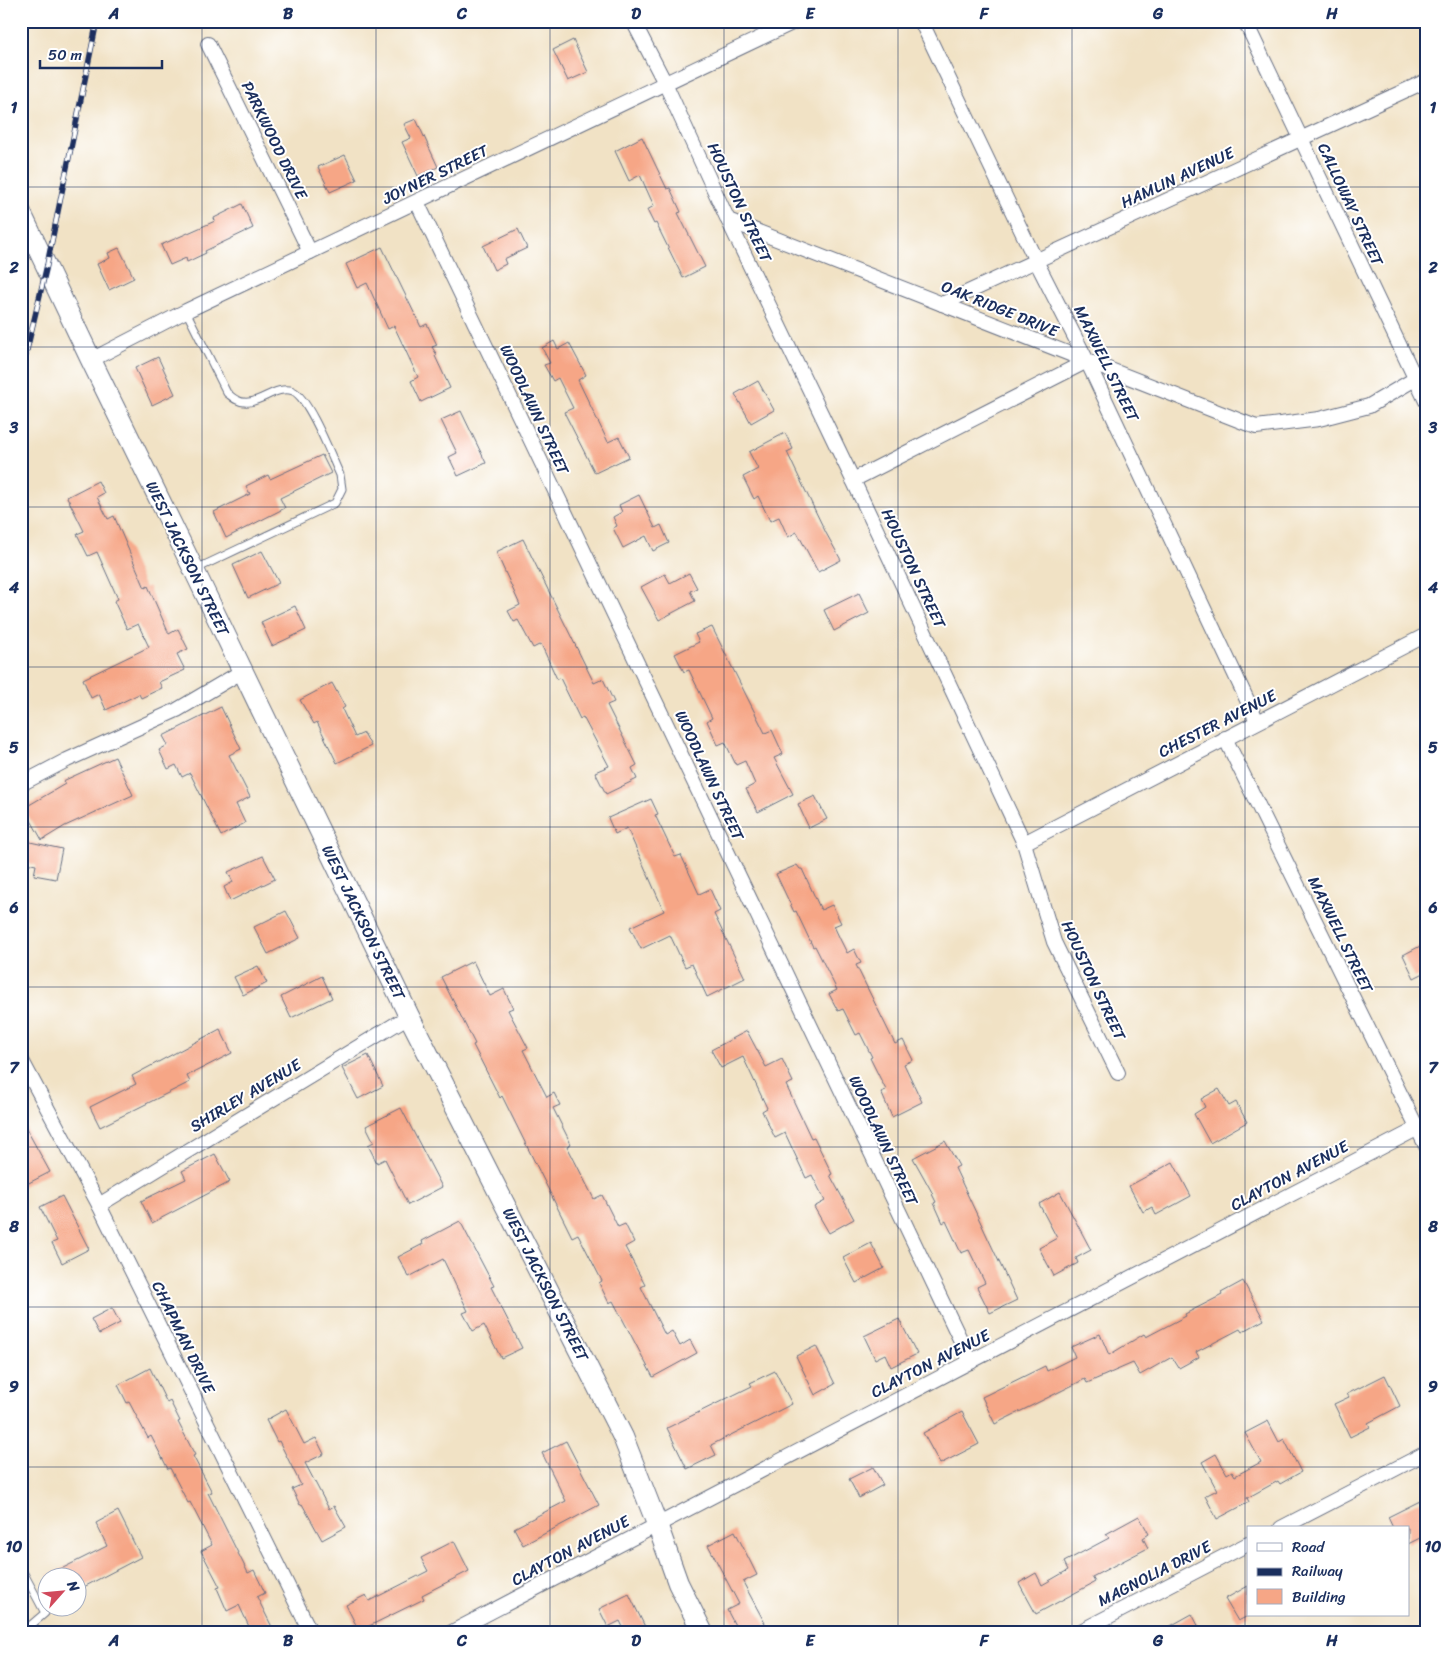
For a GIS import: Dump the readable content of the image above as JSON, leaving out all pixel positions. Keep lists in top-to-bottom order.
{
  "streets": {
    "street": [
      "PARKWOOD DRIVE",
      "JOYNER STREET",
      "HAMLIN AVENUE",
      "HOUSTON STREET",
      "CALLOWAY STREET",
      "OAK RIDGE DRIVE",
      "MAXWELL STREET",
      "WOODLAWN STREET",
      "WEST JACKSON STREET",
      "CHESTER AVENUE",
      "SHIRLEY AVENUE",
      "CLAYTON AVENUE",
      "CHAPMAN DRIVE",
      "MAGNOLIA DRIVE"
    ]
  },
  "crossings": [
    ["PARKWOOD DRIVE", "JOYNER STREET"],
    ["JOYNER STREET", "HOUSTON STREET"],
    ["JOYNER STREET", "WOODLAWN STREET"],
    ["JOYNER STREET", "WEST JACKSON STREET"],
    ["HAMLIN AVENUE", "CALLOWAY STREET"],
    ["HAMLIN AVENUE", "OAK RIDGE DRIVE"],
    ["HAMLIN AVENUE", "MAXWELL STREET"],
    ["HOUSTON STREET", "OAK RIDGE DRIVE"],
    ["HOUSTON STREET", "CHESTER AVENUE"],
    ["CALLOWAY STREET", "OAK RIDGE DRIVE"],
    ["OAK RIDGE DRIVE", "MAXWELL STREET"],
    ["MAXWELL STREET", "CHESTER AVENUE"],
    ["MAXWELL STREET", "CLAYTON AVENUE"],
    ["WOODLAWN STREET", "CLAYTON AVENUE"],
    ["WEST JACKSON STREET", "SHIRLEY AVENUE"],
    ["WEST JACKSON STREET", "CLAYTON AVENUE"],
    ["SHIRLEY AVENUE", "CHAPMAN DRIVE"]
  ],
  "legend": ["Road", "Railway", "Building"],
  "scale_bar": "50 m",
  "north": "top right",
  "grid": {
    "columns": [
      "A",
      "B",
      "C",
      "D",
      "E",
      "F",
      "G",
      "H"
    ],
    "rows": [
      "1",
      "2",
      "3",
      "4",
      "5",
      "6",
      "7",
      "8",
      "9",
      "10"
    ]
  }
}
